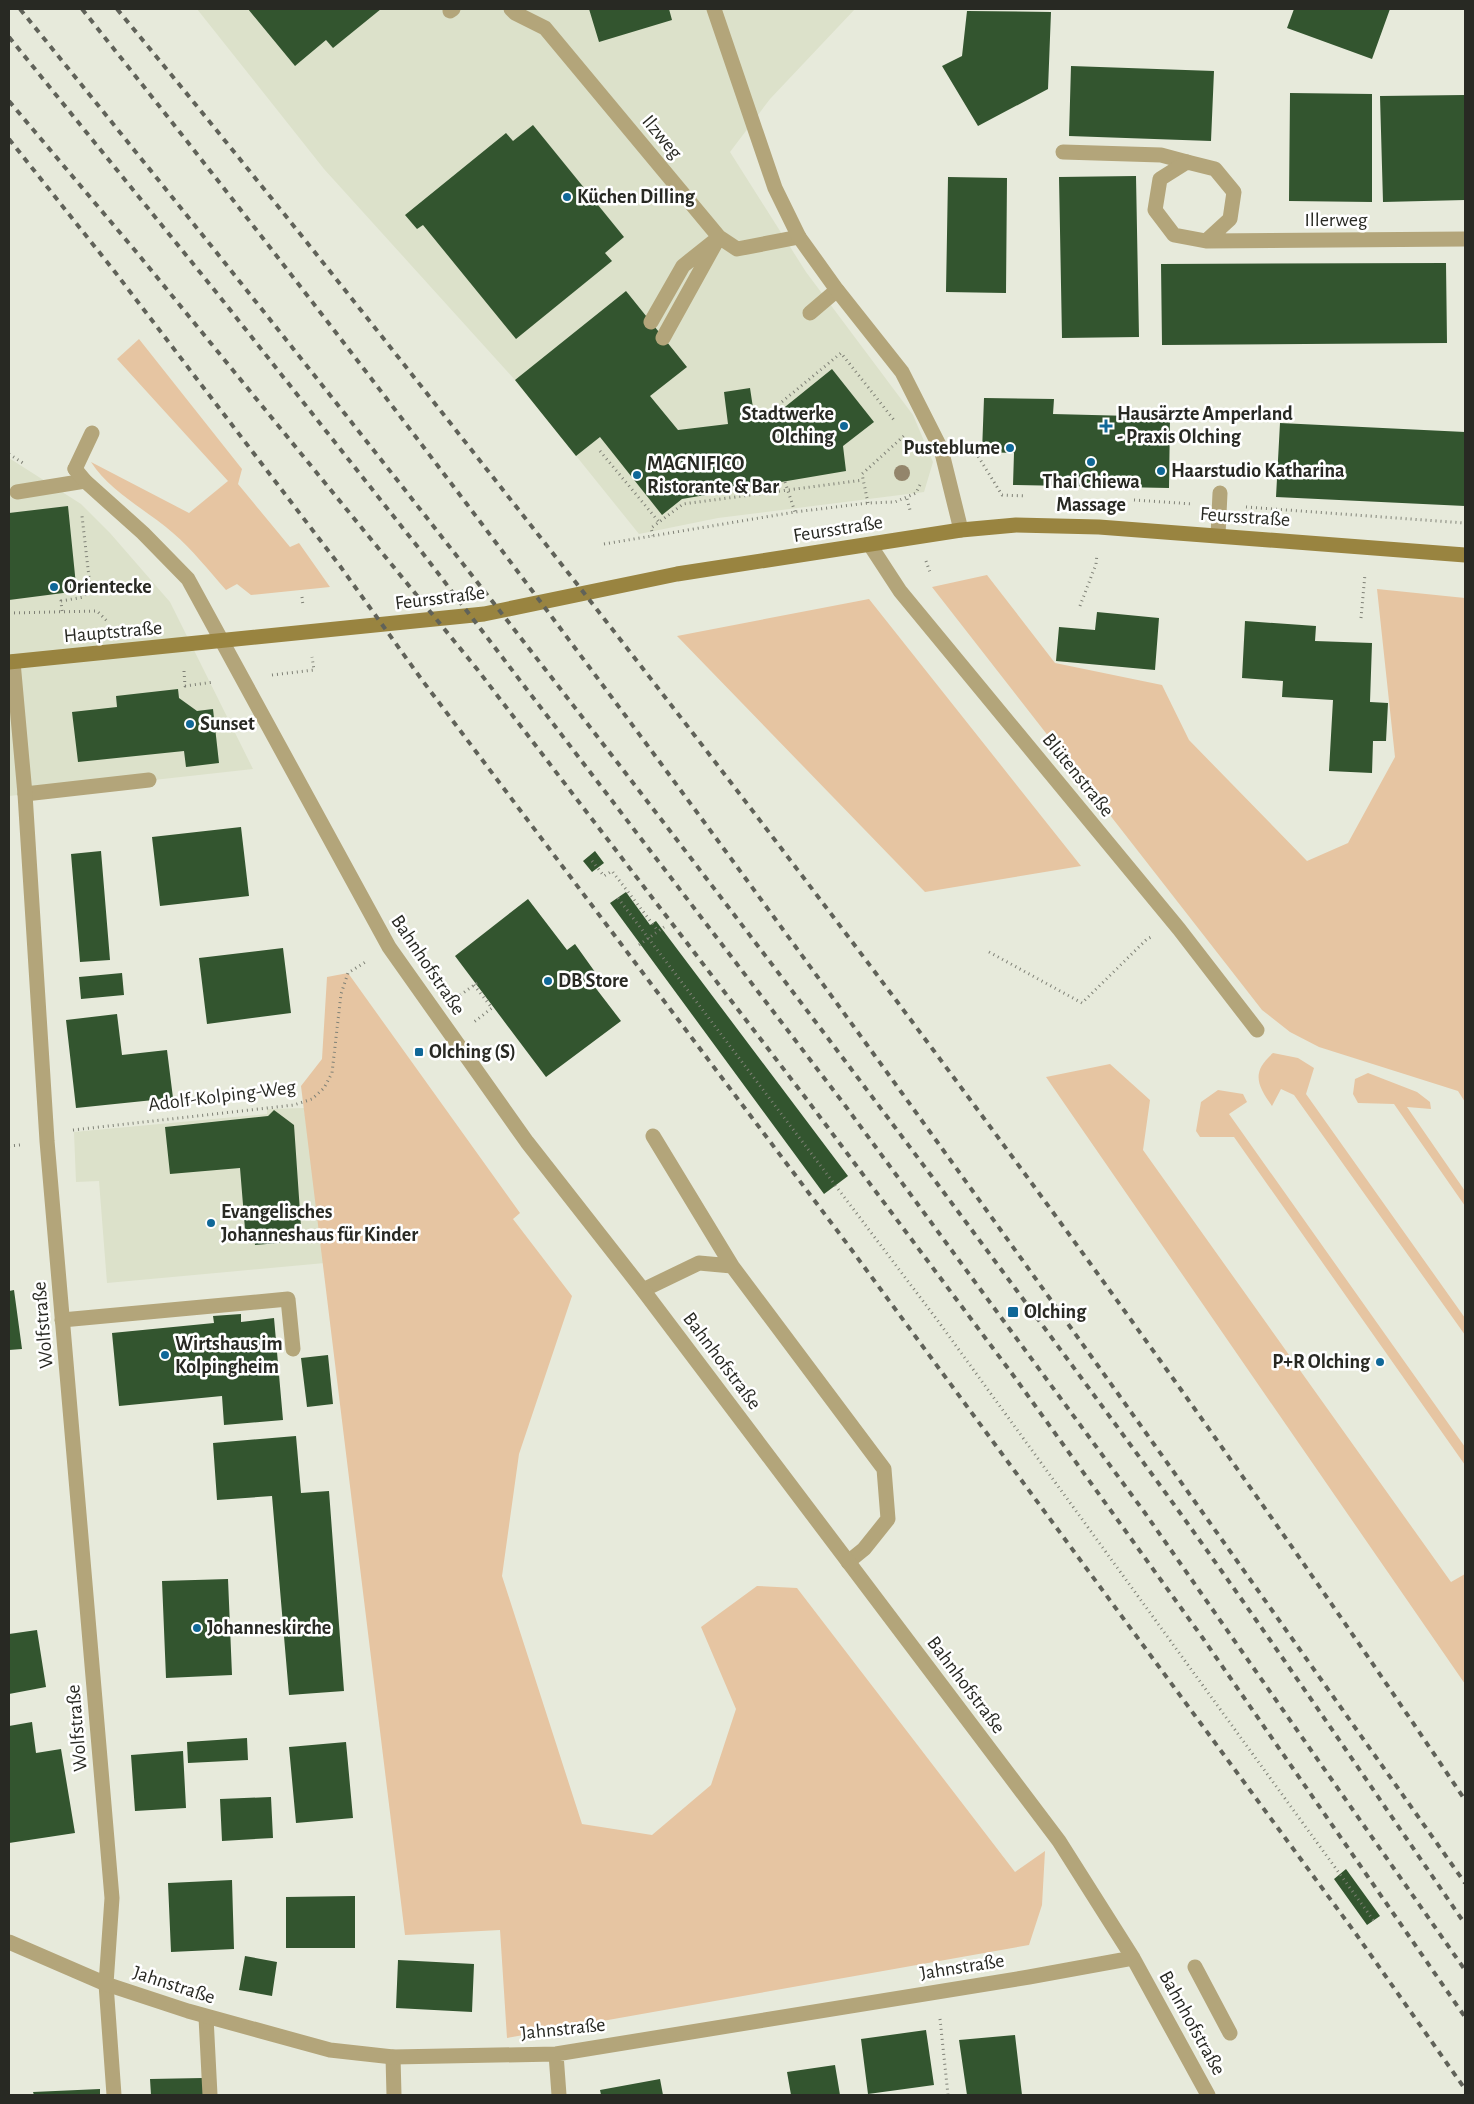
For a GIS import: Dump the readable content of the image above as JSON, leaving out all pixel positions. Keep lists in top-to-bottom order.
{
  "streets": {
    "street": [
      "Ilzweg",
      "Illerweg",
      "Feursstraße",
      "Hauptstraße",
      "Blütenstraße",
      "Bahnhofstraße",
      "Wolfstraße",
      "Jahnstraße"
    ],
    "path": ["Adolf-Kolping-Weg"]
  },
  "crossings": [
    ["Feursstraße", "Hauptstraße"],
    ["Feursstraße", "Blütenstraße"],
    ["Feursstraße", "Bahnhofstraße"],
    ["Hauptstraße", "Bahnhofstraße"],
    ["Hauptstraße", "Wolfstraße"],
    ["Bahnhofstraße", "Adolf-Kolping-Weg"],
    ["Bahnhofstraße", "Jahnstraße"],
    ["Adolf-Kolping-Weg", "Wolfstraße"],
    ["Wolfstraße", "Jahnstraße"]
  ],
  "places": {
    "other": [
      "Küchen Dilling",
      "Stadtwerke Olching",
      "Pusteblume",
      "Thai Chiewa Massage",
      "Haarstudio Katharina",
      "MAGNIFICO Ristorante & Bar",
      "Orientecke",
      "Sunset",
      "DB Store",
      "Evangelisches Johanneshaus für Kinder",
      "Wirtshaus im Kolpingheim",
      "P+R Olching",
      "Johanneskirche"
    ],
    "health": ["Hausärzte Amperland - Praxis Olching"],
    "transit": ["Olching (S)", "Olching"]
  }
}
